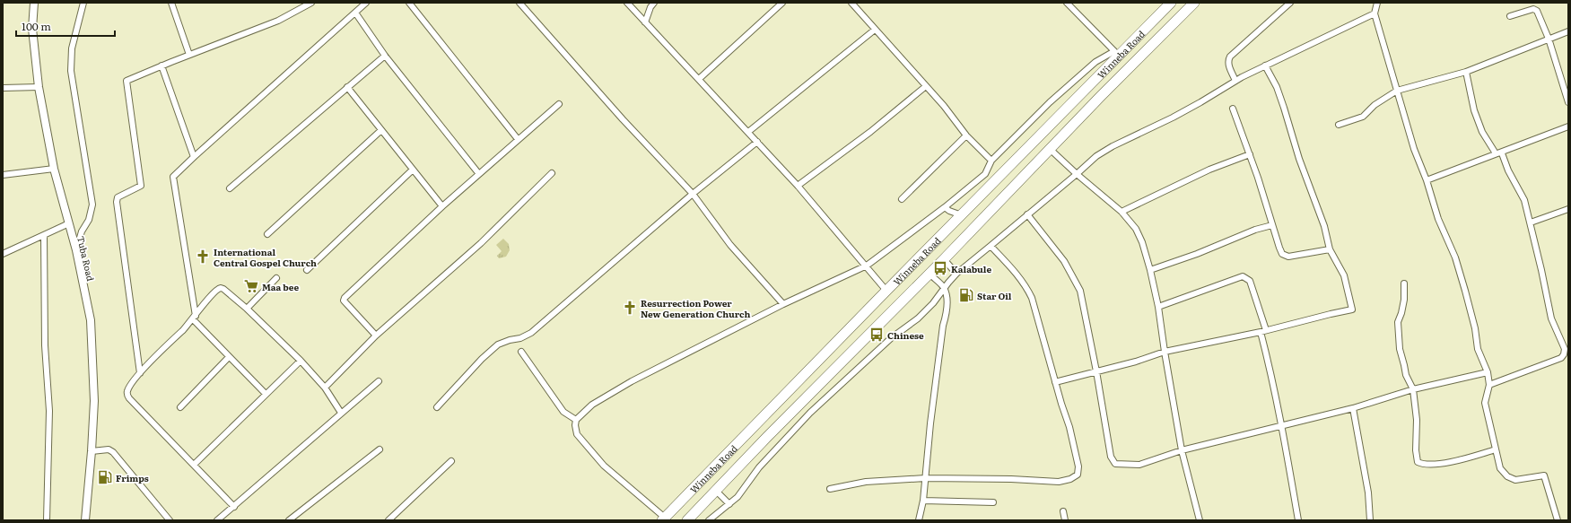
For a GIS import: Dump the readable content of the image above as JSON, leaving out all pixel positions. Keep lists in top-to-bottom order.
{
  "streets": {
    "highway": ["Winneba Road"],
    "street": ["Tuba Road"]
  },
  "places": {
    "church": ["International Central Gospel Church", "Resurrection Power New Generation Church"],
    "bus stop": ["Kalabule", "Chinese"],
    "supermarket": ["Maa bee"],
    "fuel station": ["Star Oil", "Frimps"]
  },
  "scale_bar": "100 m"
}
